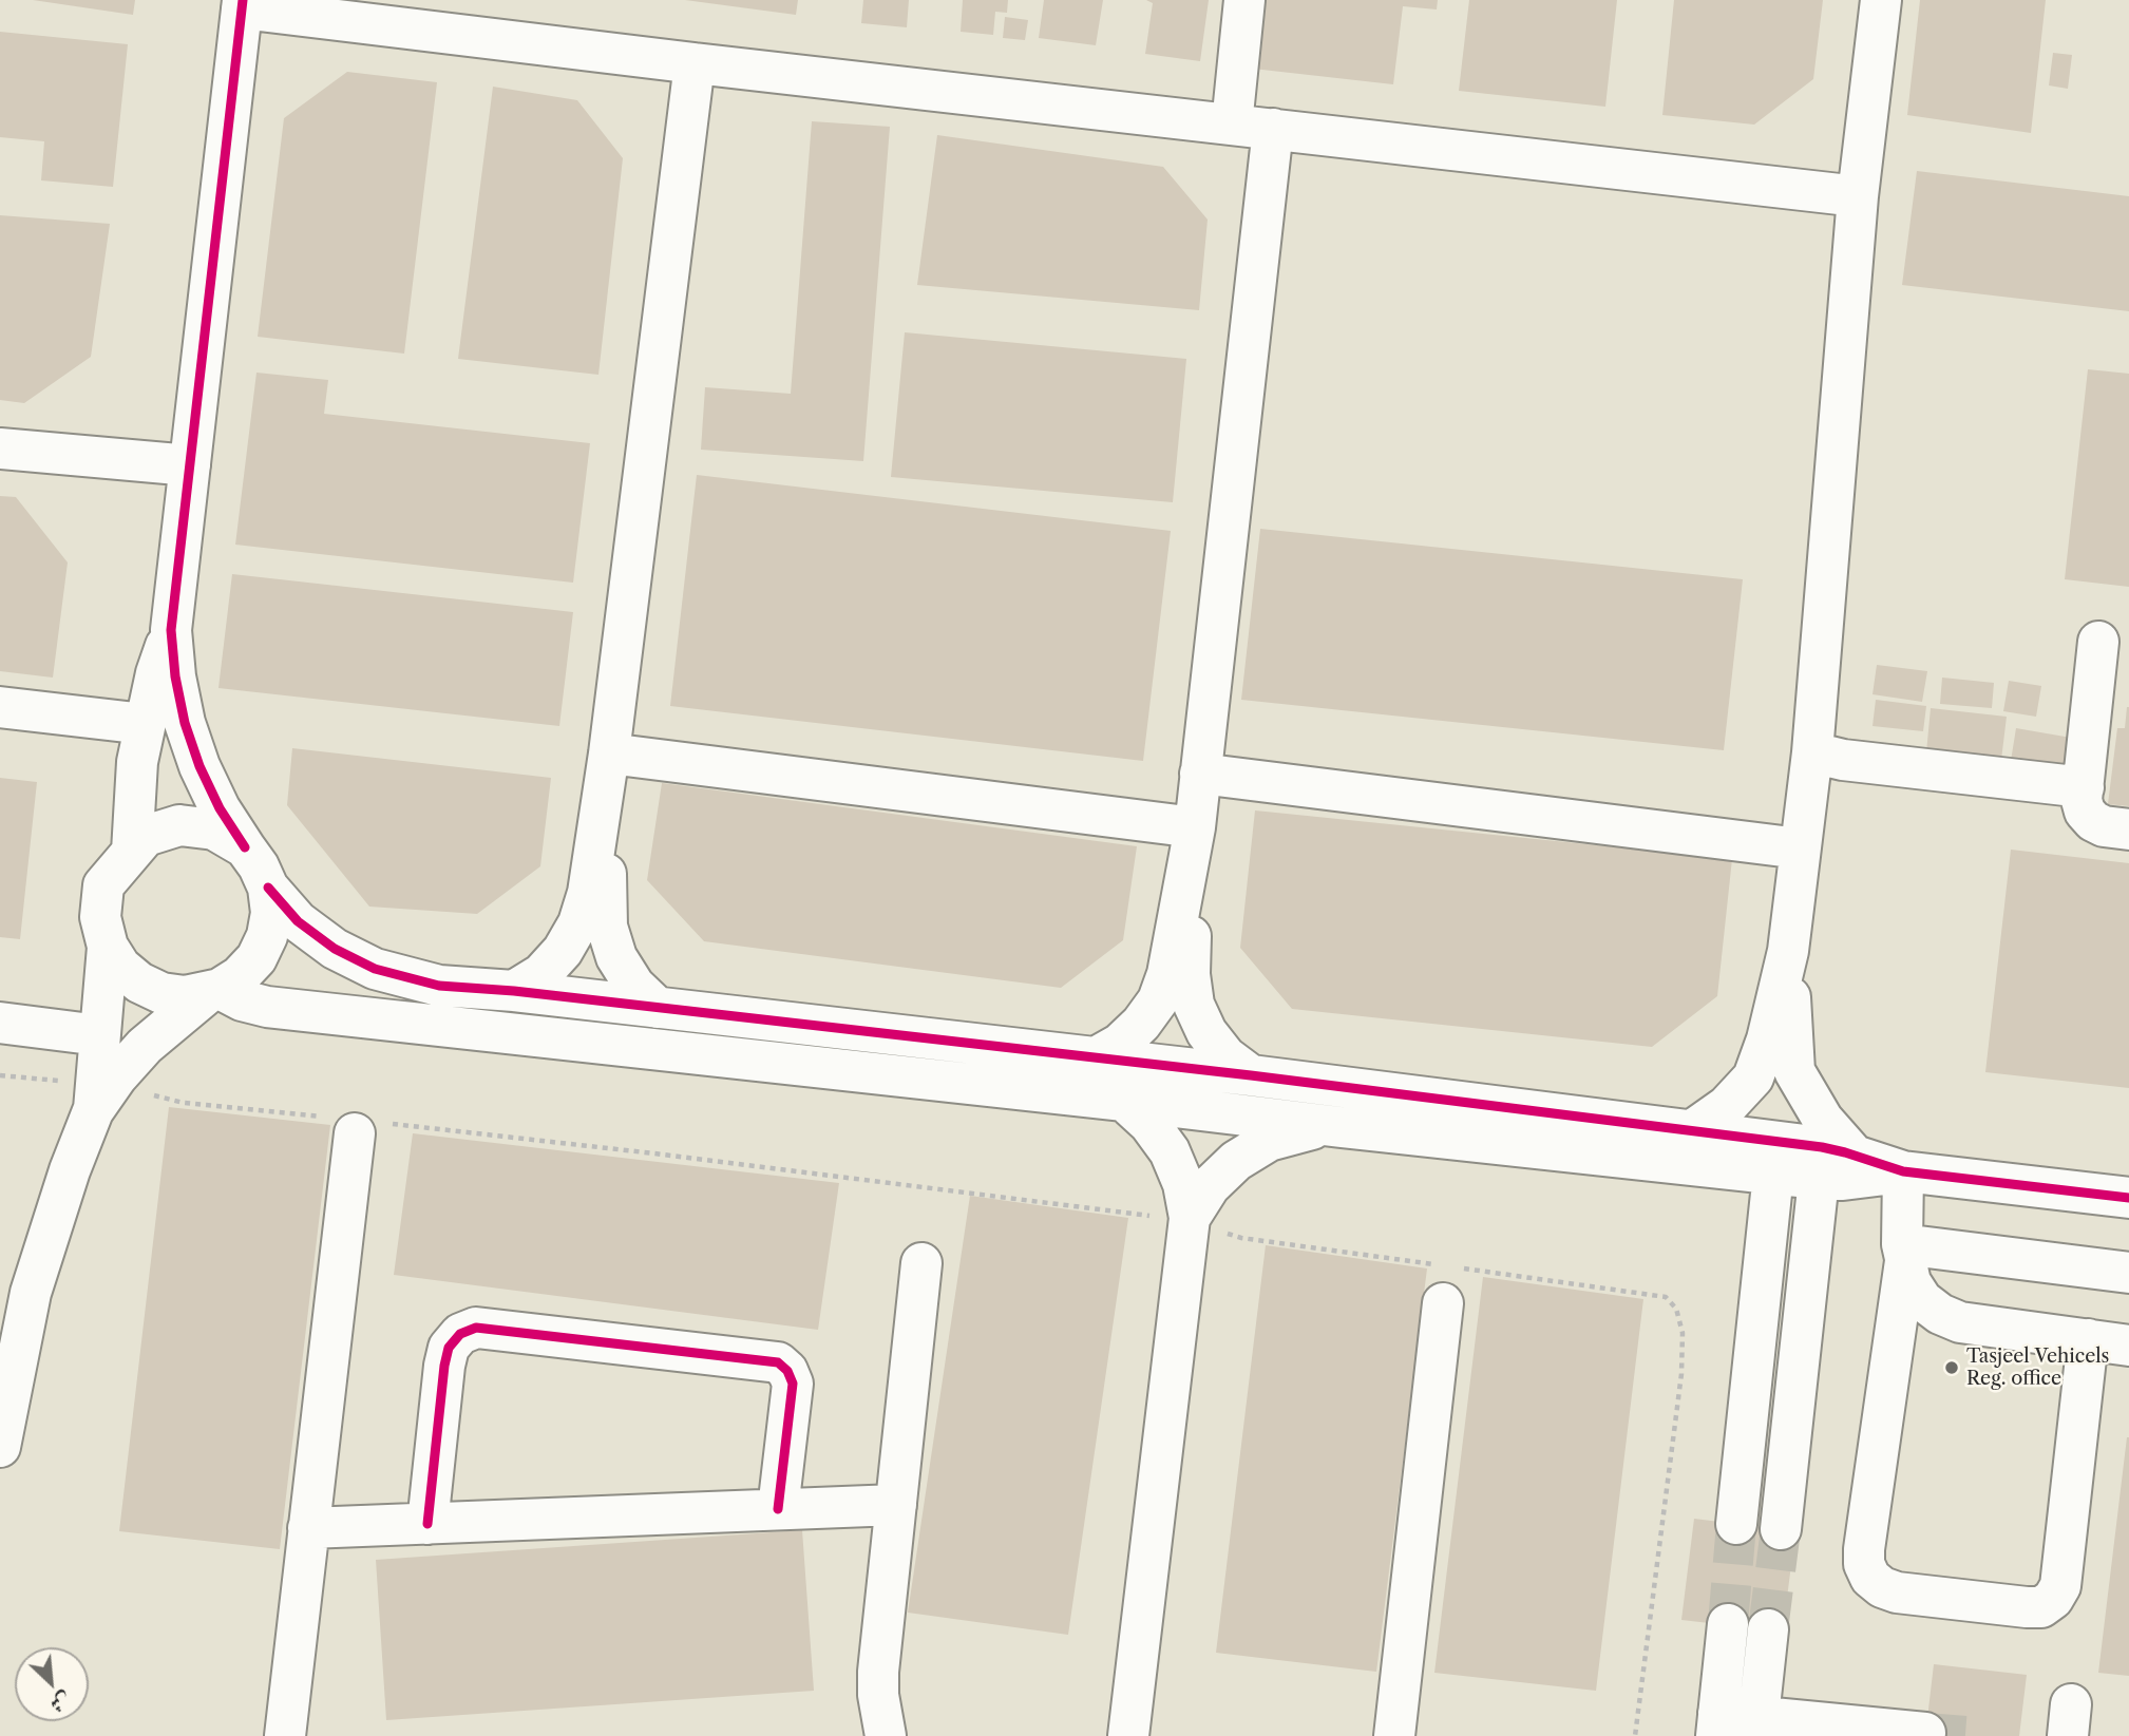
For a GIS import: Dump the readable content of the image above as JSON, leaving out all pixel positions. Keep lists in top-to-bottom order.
{
  "places": ["Tasjeel Vehicels Reg. office"],
  "north": "bottom right"
}
